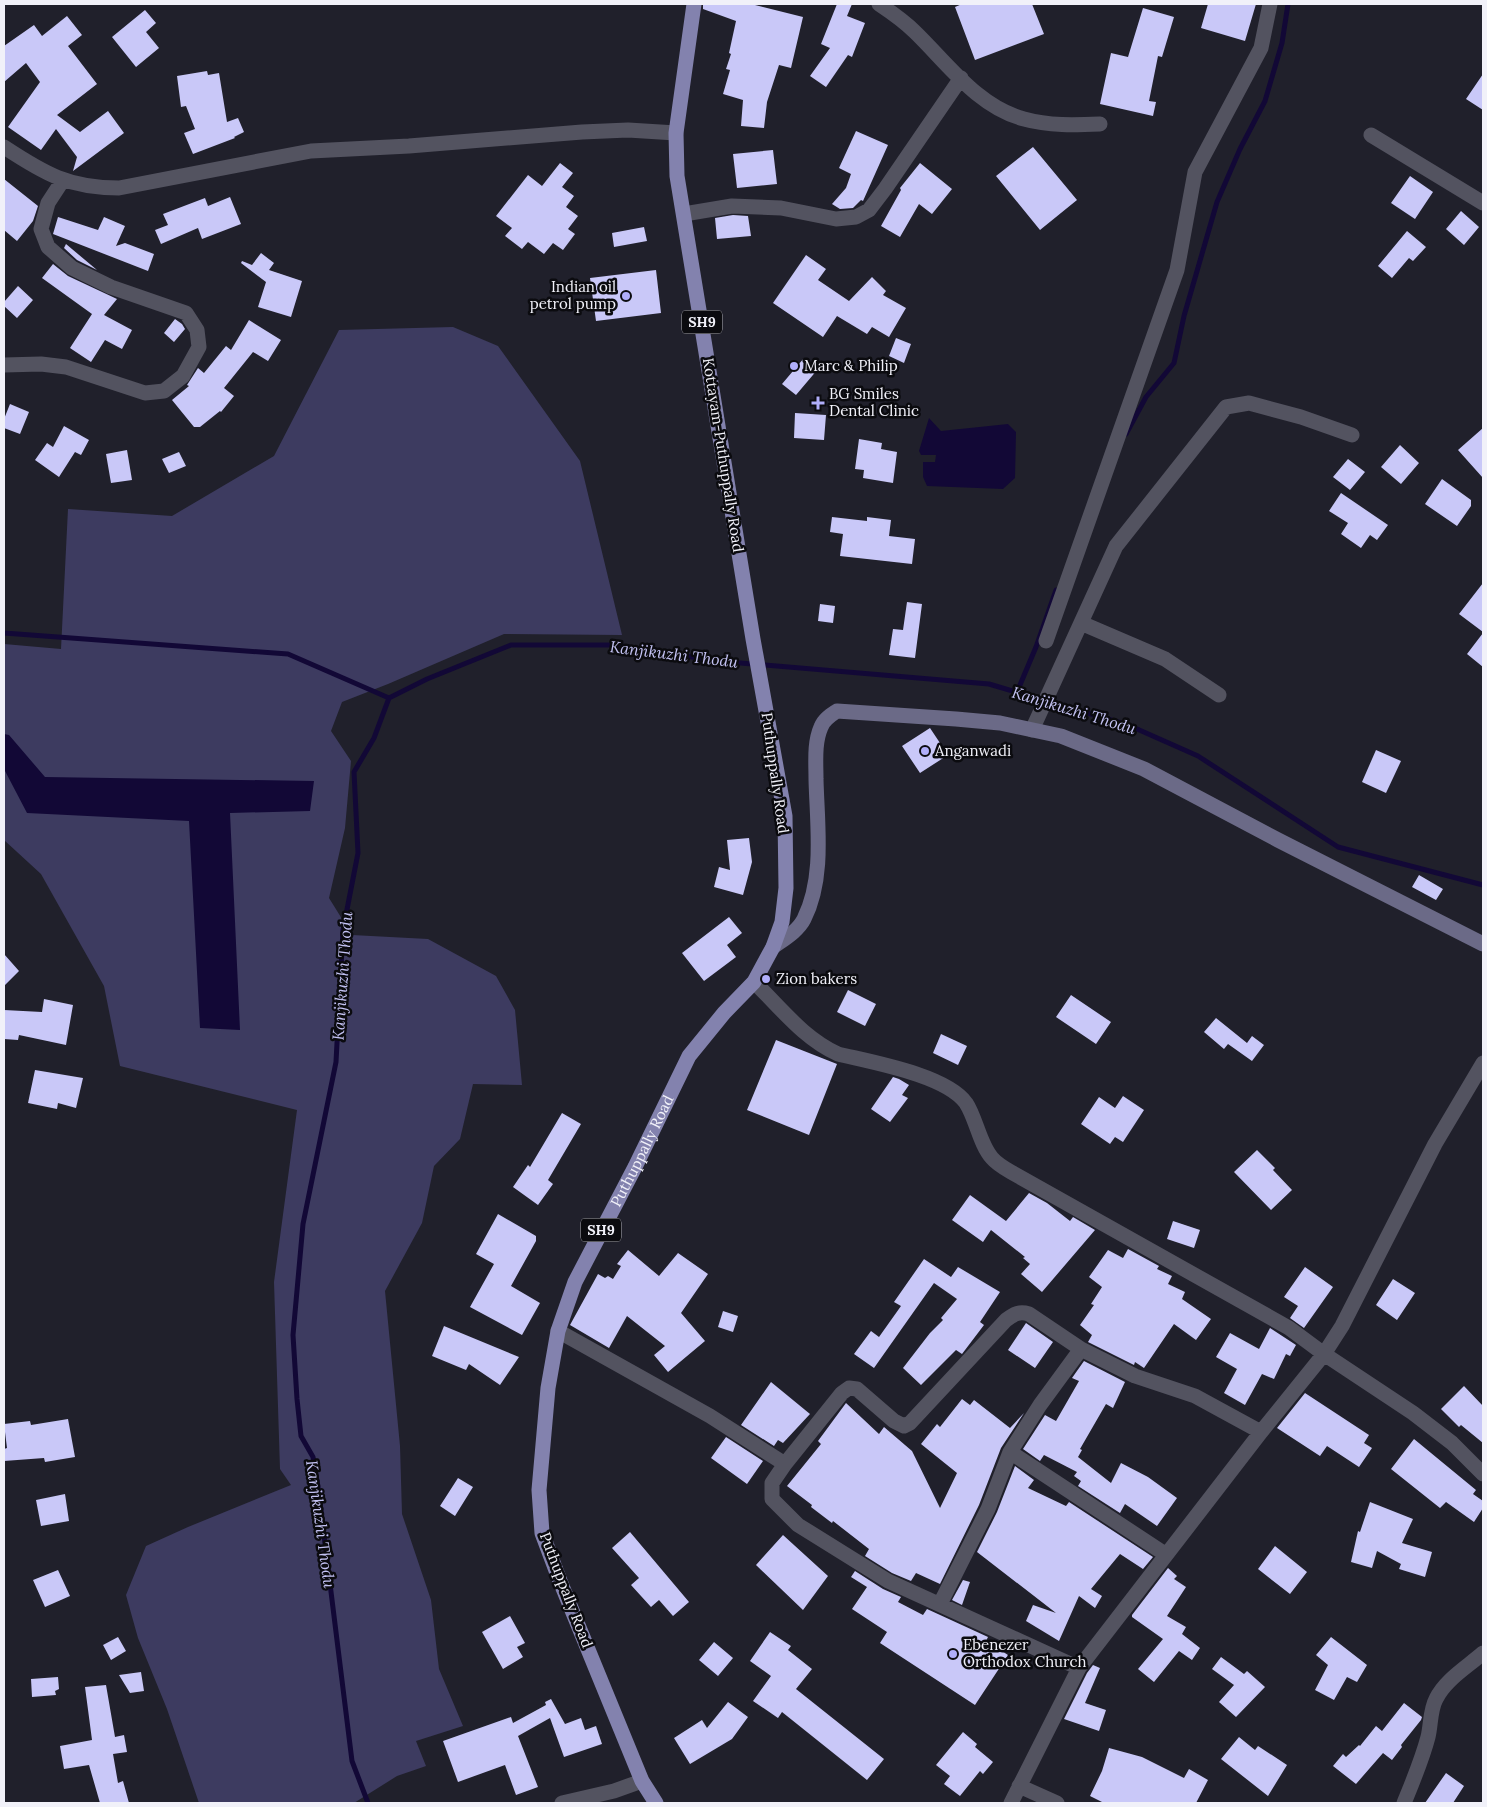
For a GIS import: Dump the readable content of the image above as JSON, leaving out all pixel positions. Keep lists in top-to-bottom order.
{
  "streets": {
    "main road": ["SH9", "Kottayam-Puthuppally Road", "Puthuppally Road"]
  },
  "crossings": [
    ["Kottayam-Puthuppally Road", "Puthuppally Road"]
  ],
  "water": ["Kanjikuzhi Thodu"],
  "places": {
    "other": [
      "Indian oil petrol pump",
      "Marc & Philip",
      "Anganwadi",
      "Zion bakers",
      "Ebenezer Orthodox Church"
    ],
    "health": ["BG Smiles Dental Clinic"]
  }
}
